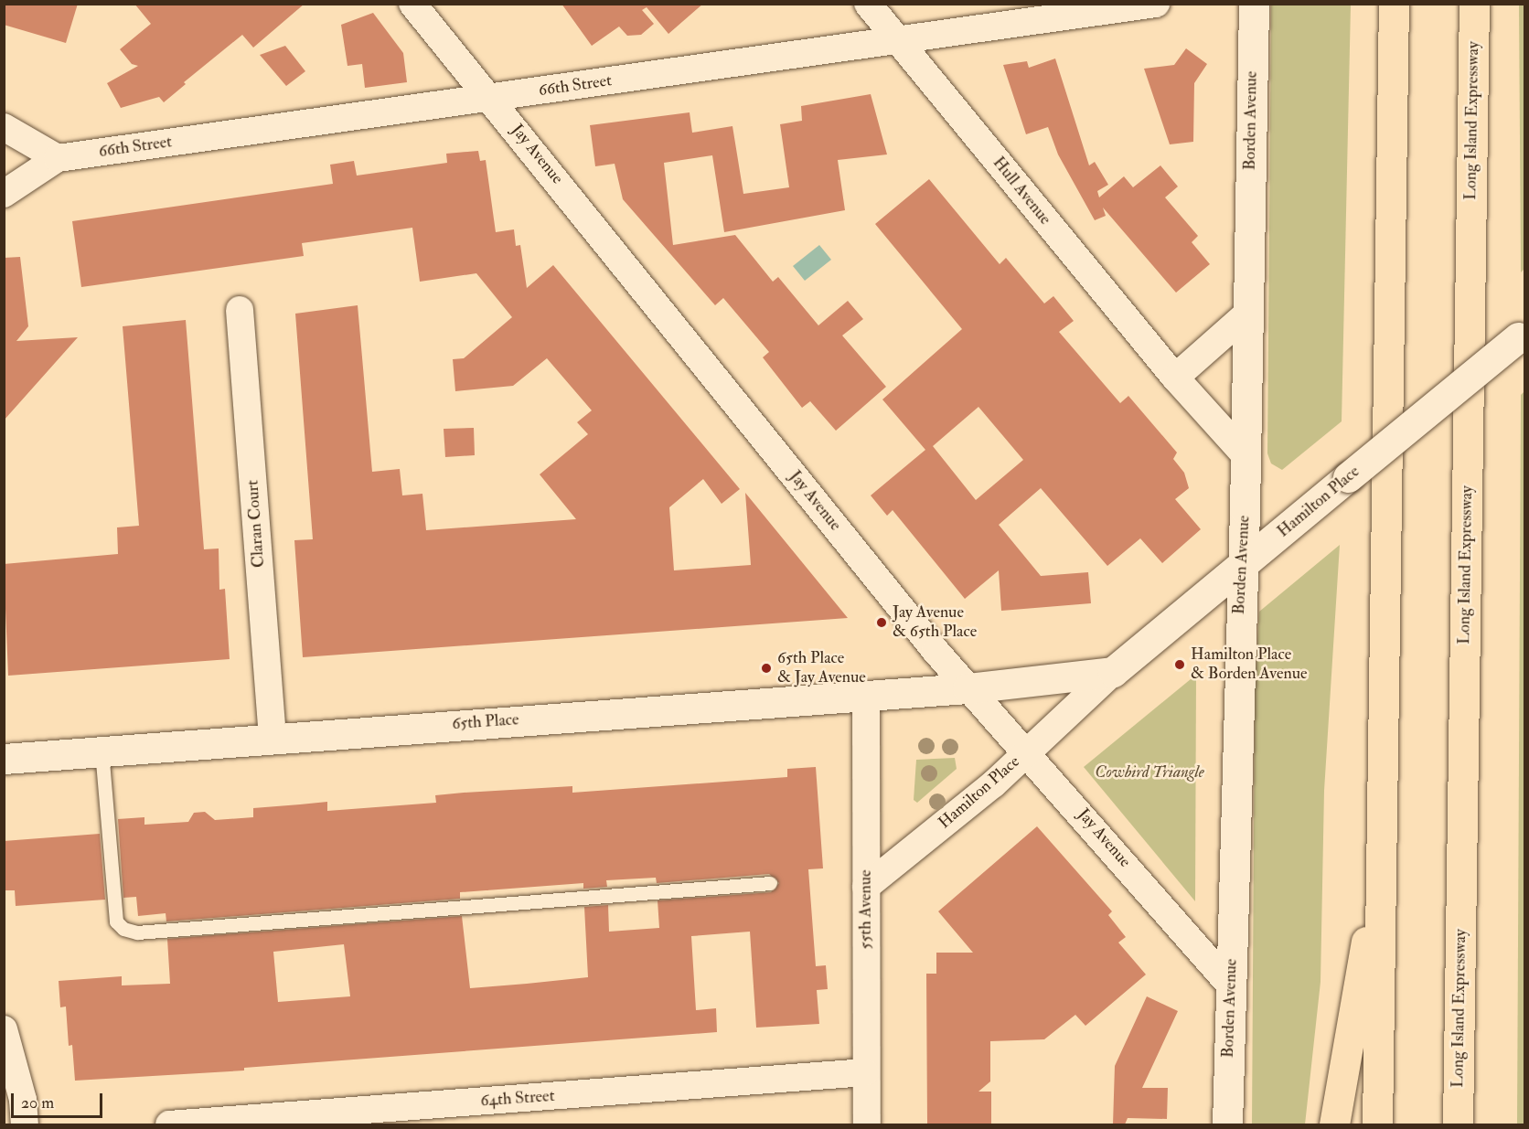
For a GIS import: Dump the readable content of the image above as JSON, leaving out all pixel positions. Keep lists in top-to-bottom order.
{
  "streets": {
    "highway": ["Long Island Expressway"],
    "street": [
      "66th Street",
      "Borden Avenue",
      "Jay Avenue",
      "Hull Avenue",
      "Hamilton Place",
      "Claran Court",
      "65th Place",
      "55th Avenue",
      "64th Street"
    ]
  },
  "crossings": [
    ["66th Street", "Jay Avenue"],
    ["66th Street", "Hull Avenue"],
    ["Borden Avenue", "Jay Avenue"],
    ["Borden Avenue", "Hull Avenue"],
    ["Borden Avenue", "Hamilton Place"],
    ["Jay Avenue", "Hamilton Place"],
    ["Jay Avenue", "65th Place"],
    ["Hamilton Place", "55th Avenue"],
    ["Claran Court", "65th Place"],
    ["65th Place", "55th Avenue"],
    ["55th Avenue", "64th Street"]
  ],
  "parks": ["Cowbird Triangle"],
  "places": ["Jay Avenue & 65th Place", "Hamilton Place & Borden Avenue", "65th Place & Jay Avenue"],
  "scale_bar": "20 m"
}
